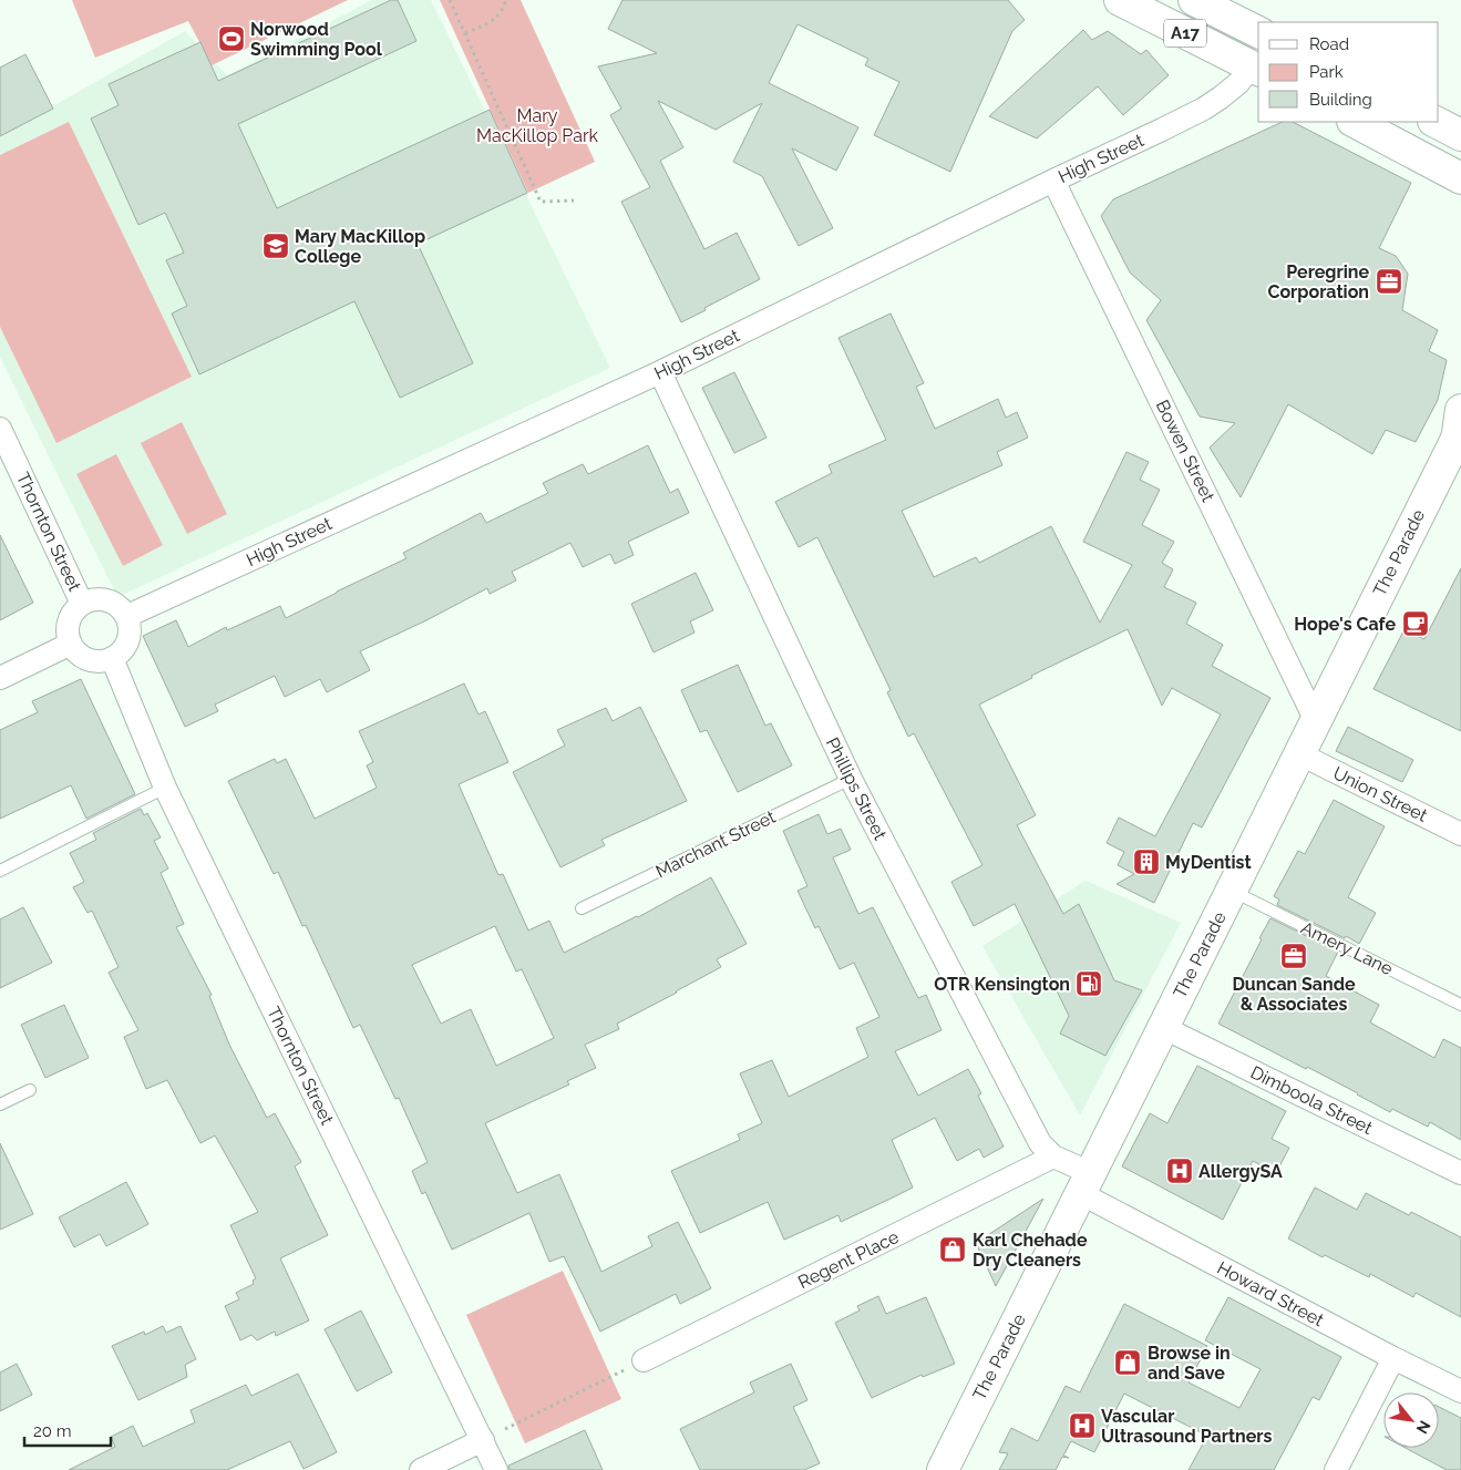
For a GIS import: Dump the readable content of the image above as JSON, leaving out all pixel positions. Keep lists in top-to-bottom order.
{
  "streets": {
    "main road": ["A17", "The Parade"],
    "street": [
      "High Street",
      "Bowen Street",
      "Thornton Street",
      "Phillips Street",
      "Union Street",
      "Dimboola Street",
      "Regent Place",
      "Howard Street"
    ],
    "lane": ["Marchant Street", "Amery Lane"]
  },
  "crossings": [
    ["A17", "High Street"],
    ["High Street", "Bowen Street"],
    ["High Street", "Thornton Street"],
    ["High Street", "Phillips Street"],
    ["Bowen Street", "The Parade"],
    ["The Parade", "Phillips Street"],
    ["The Parade", "Union Street"],
    ["The Parade", "Amery Lane"],
    ["The Parade", "Dimboola Street"],
    ["The Parade", "Howard Street"],
    ["Phillips Street", "Marchant Street"],
    ["Phillips Street", "Regent Place"],
    ["Phillips Street", "Howard Street"]
  ],
  "parks": ["Mary MacKillop Park"],
  "places": {
    "sports": ["Norwood Swimming Pool"],
    "school or university": ["Mary MacKillop College"],
    "office": ["Peregrine Corporation", "Duncan Sande & Associates"],
    "cafe": ["Hope's Cafe"],
    "building": ["MyDentist"],
    "fuel station": ["OTR Kensington"],
    "hospital": ["AllergySA", "Vascular Ultrasound Partners"],
    "shop": ["Karl Chehade Dry Cleaners", "Browse in and Save"]
  },
  "legend": ["Road", "Park", "Building"],
  "scale_bar": "20 m",
  "north": "bottom right"
}
